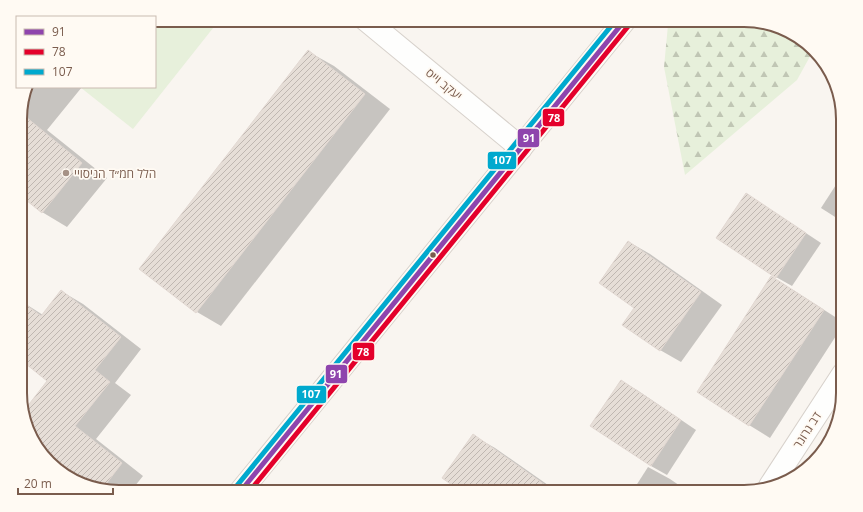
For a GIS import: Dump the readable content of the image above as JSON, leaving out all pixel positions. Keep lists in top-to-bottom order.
{
  "streets": {
    "street": ["יעקב וייס", "דב גרונר"]
  },
  "places": ["הלל חמ״ד הניסויי"],
  "lines": ["transit line 91", "transit line 78", "transit line 107"],
  "legend": ["91", "78", "107"],
  "scale_bar": "20 m"
}
